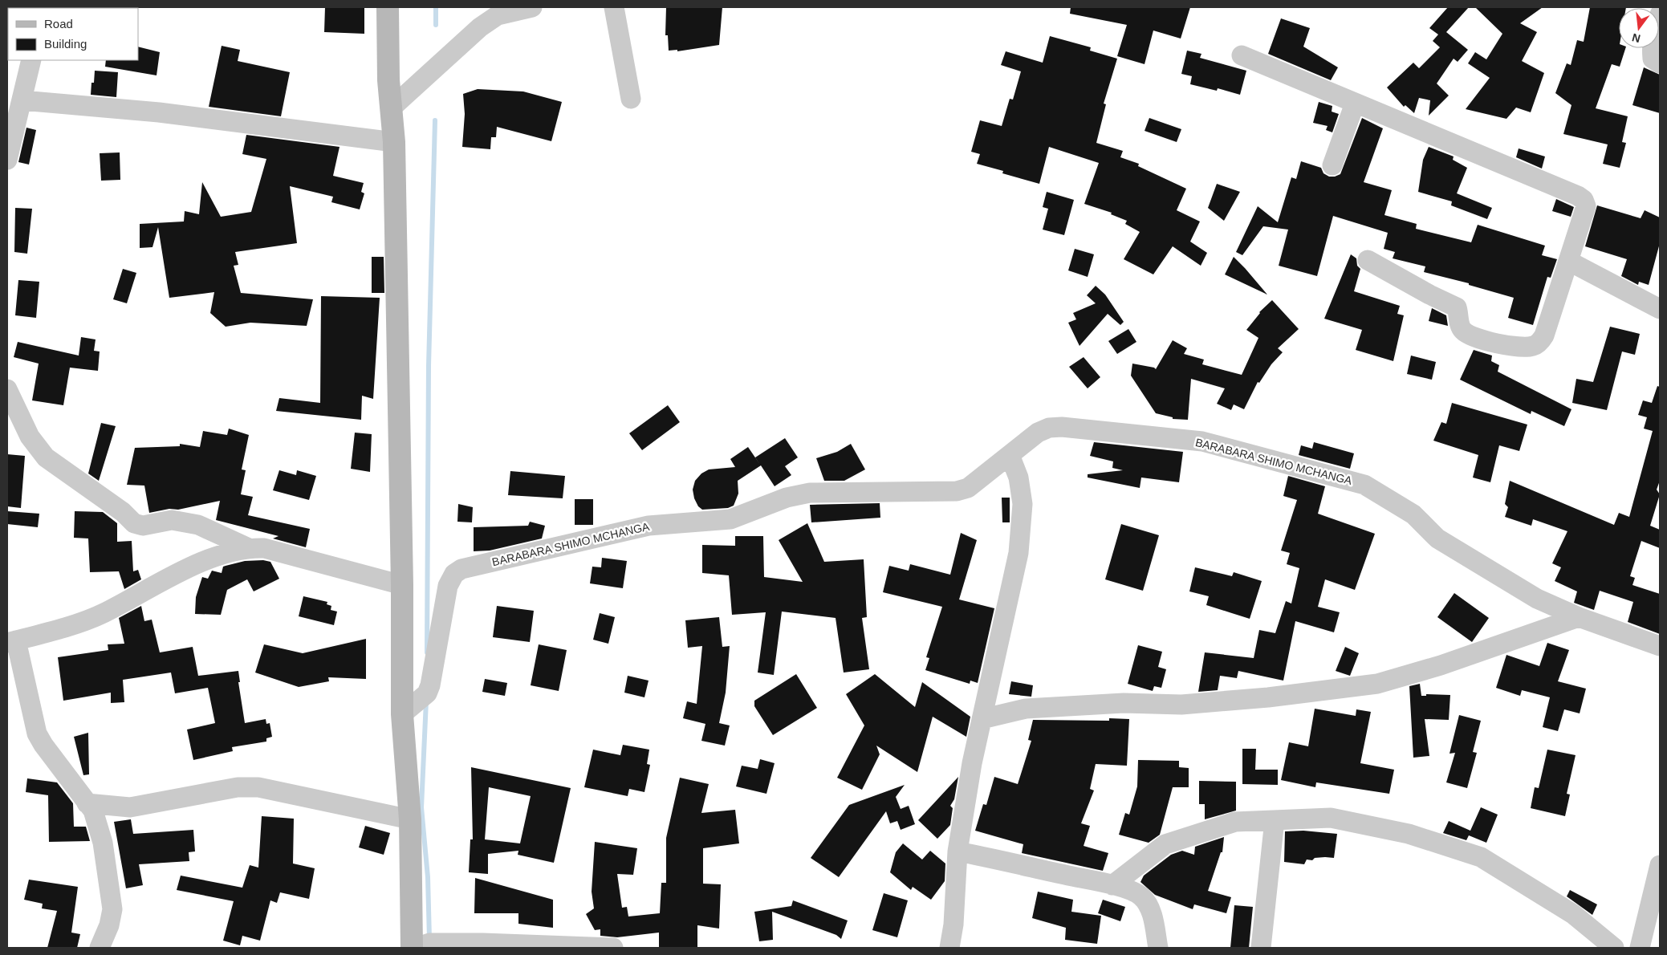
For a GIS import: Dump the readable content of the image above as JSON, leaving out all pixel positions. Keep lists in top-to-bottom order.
{
  "streets": {
    "street": ["BARABARA SHIMO MCHANGA"]
  },
  "legend": ["Road", "Building"],
  "north": "bottom"
}
